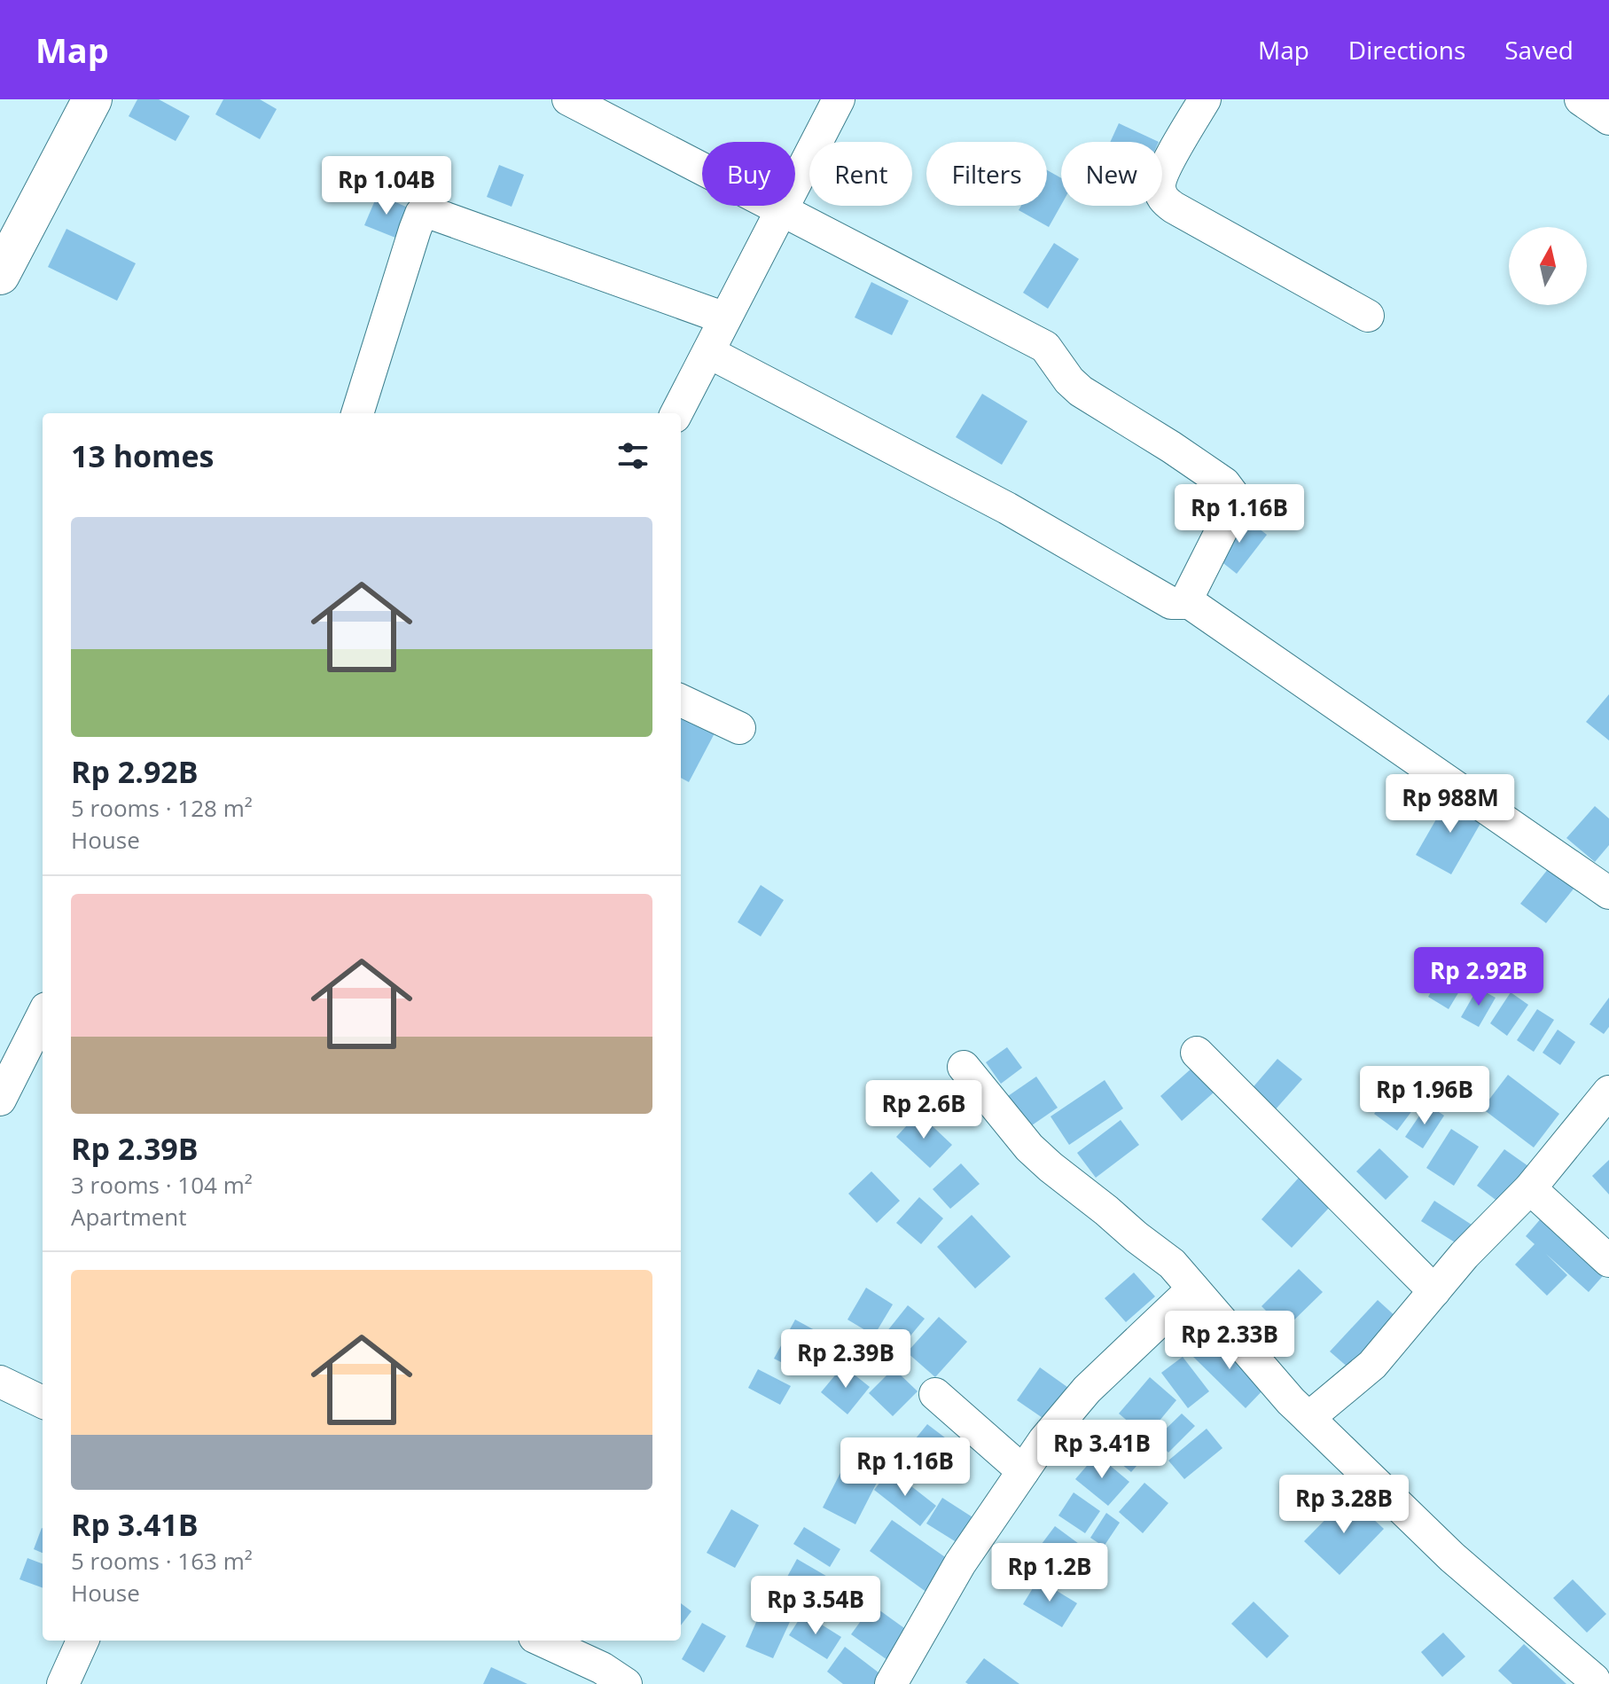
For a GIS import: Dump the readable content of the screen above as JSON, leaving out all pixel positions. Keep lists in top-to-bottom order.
{
  "north": "top",
  "page": {
    "header": "Map",
    "nav": ["Map", "Directions", "Saved"],
    "chip": [
      "Buy",
      "Rent",
      "Filters",
      "New"
    ],
    "price": [
      "Rp 1.04B",
      "Rp 1.16B",
      "Rp 988M",
      "Rp 2.92B",
      "Rp 1.96B",
      "Rp 2.6B",
      "Rp 2.33B",
      "Rp 2.39B",
      "Rp 3.41B",
      "Rp 1.16B",
      "Rp 3.28B",
      "Rp 1.2B",
      "Rp 3.54B"
    ],
    "heading": "13 homes",
    "list": [
      {
        "name": "Rp 2.92B",
        "note": "5 rooms · 128 m² · House"
      },
      {
        "name": "Rp 2.39B",
        "note": "3 rooms · 104 m² · Apartment"
      },
      {
        "name": "Rp 3.41B",
        "note": "5 rooms · 163 m² · House"
      }
    ]
  }
}
